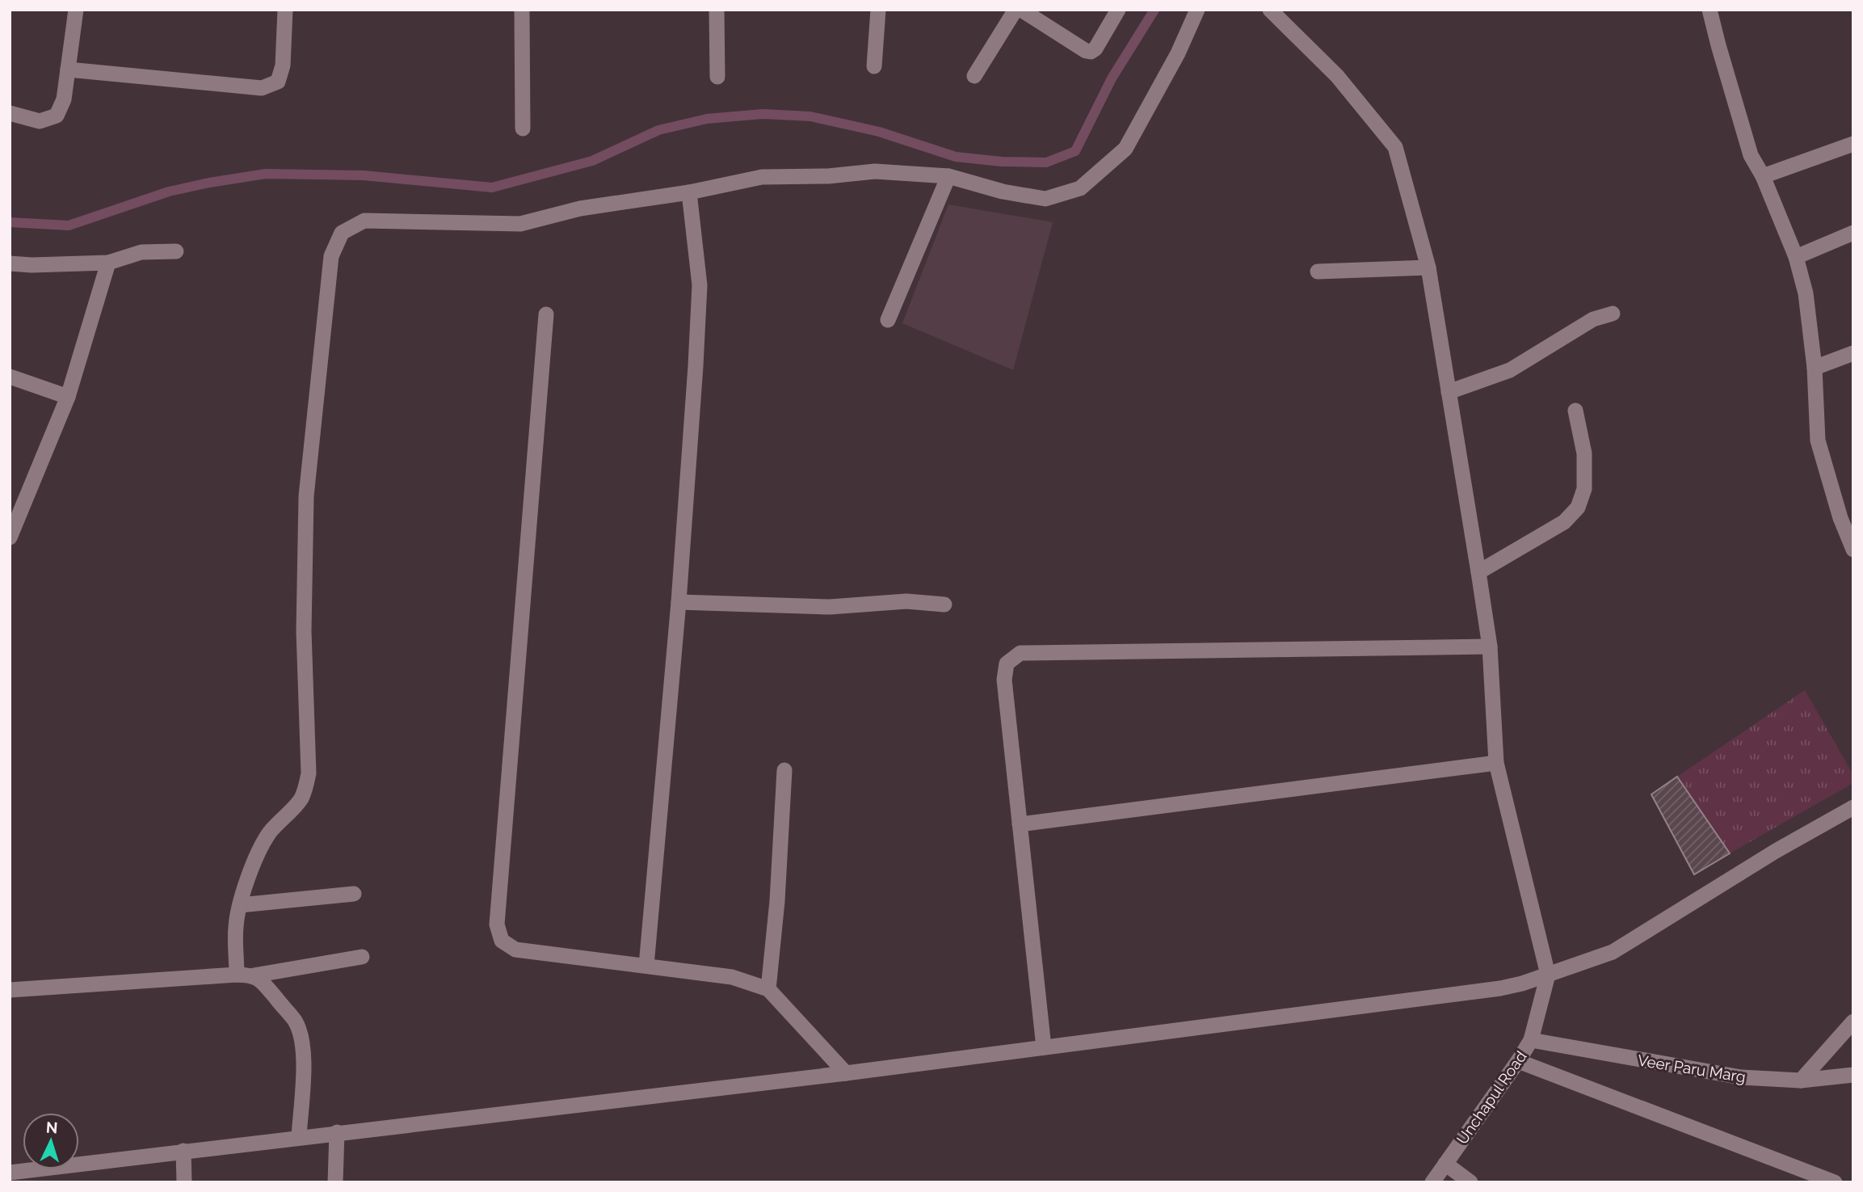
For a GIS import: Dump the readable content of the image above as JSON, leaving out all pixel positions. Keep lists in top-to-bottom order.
{
  "streets": {
    "street": ["Veer Paru Marg", "Unchapul Road"]
  },
  "crossings": [
    ["Veer Paru Marg", "Unchapul Road"]
  ],
  "north": "top"
}
